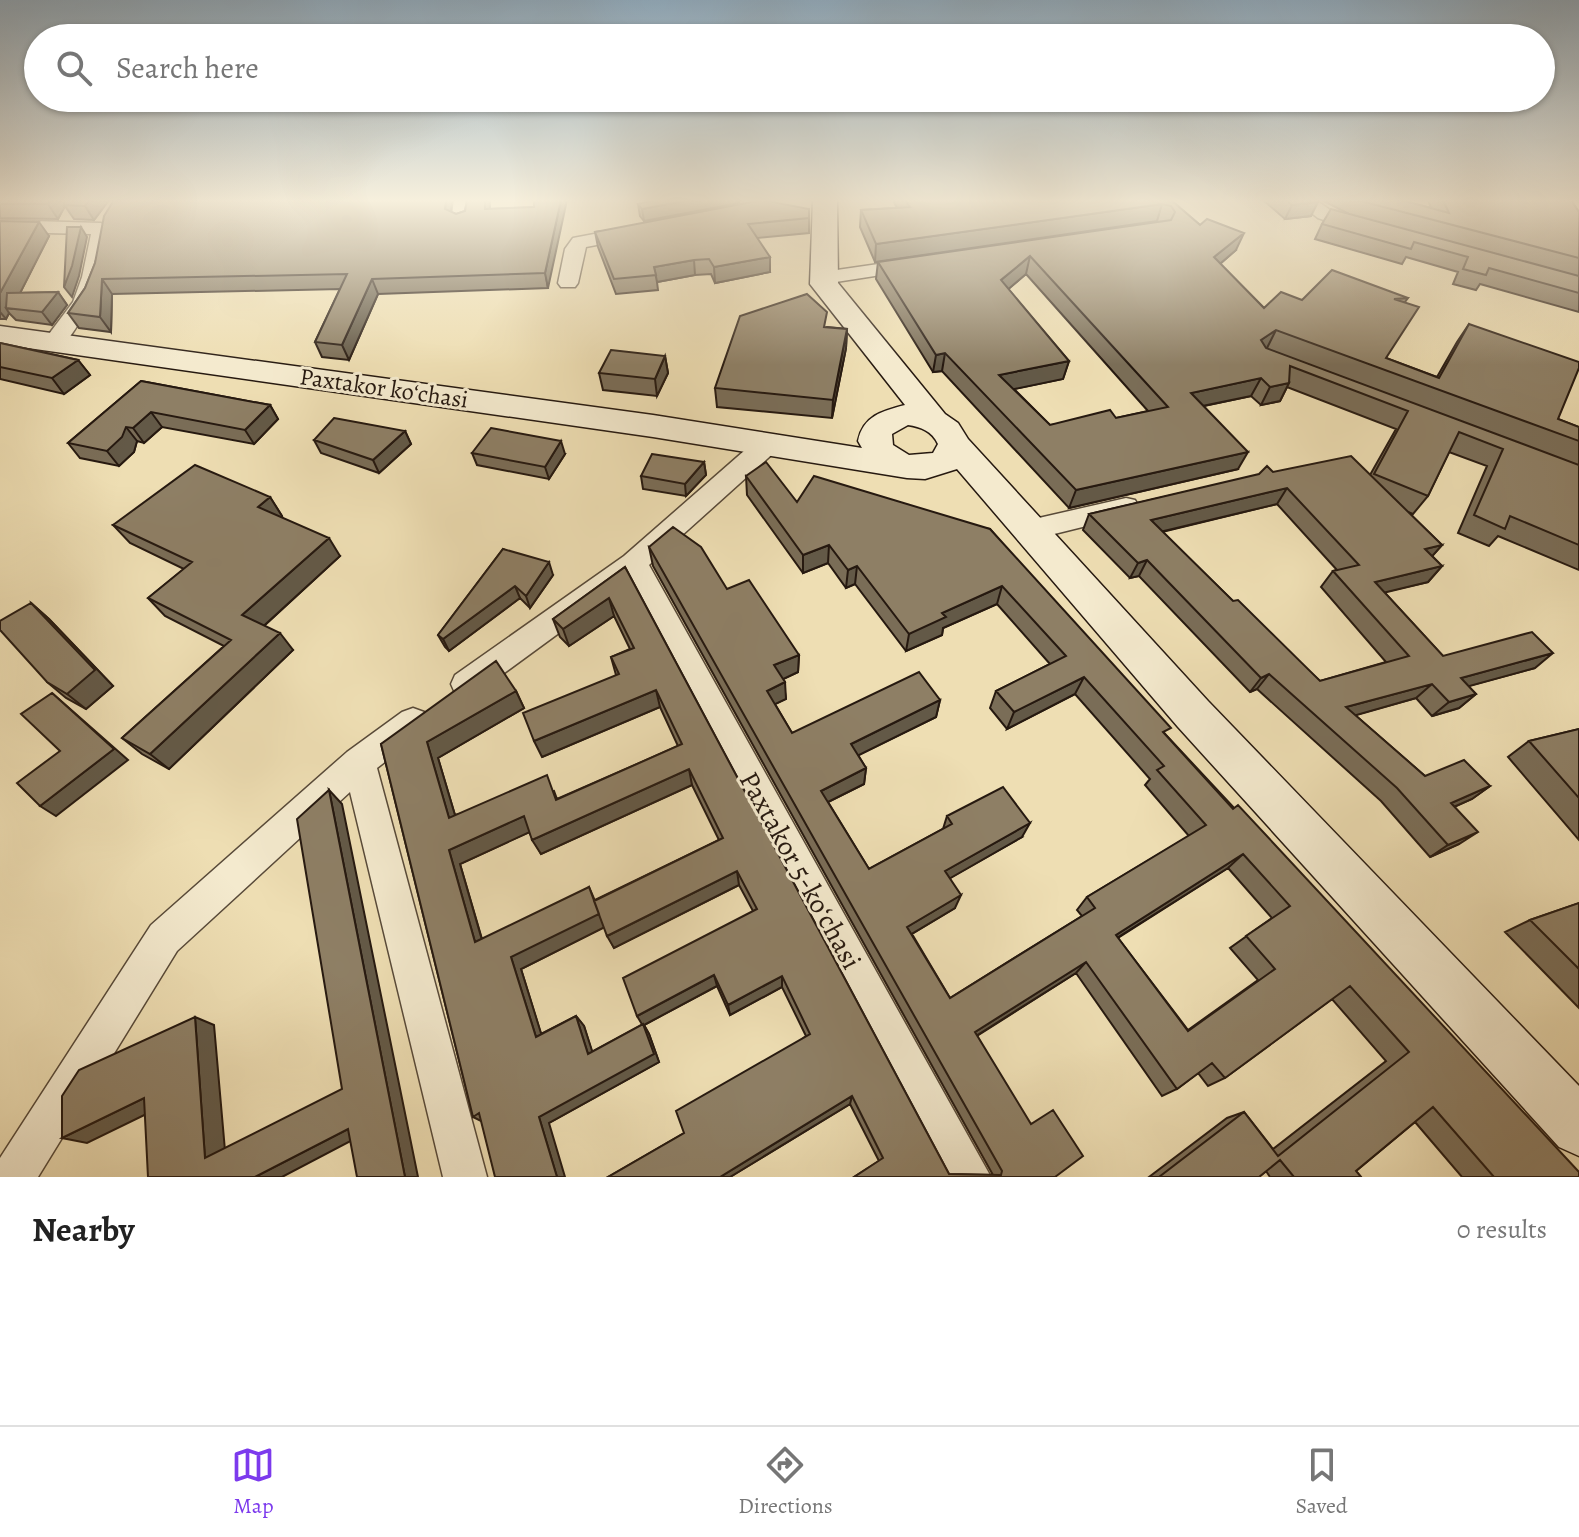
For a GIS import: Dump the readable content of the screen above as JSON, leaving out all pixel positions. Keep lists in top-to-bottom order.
{
  "streets": {
    "main road": ["Paxtakor koʻchasi"],
    "street": ["Paxtakor 5-koʻchasi"]
  },
  "page": {
    "search": "Search here",
    "heading": ["Nearby", "0 results"],
    "nav": ["Map", "Directions", "Saved"]
  }
}
